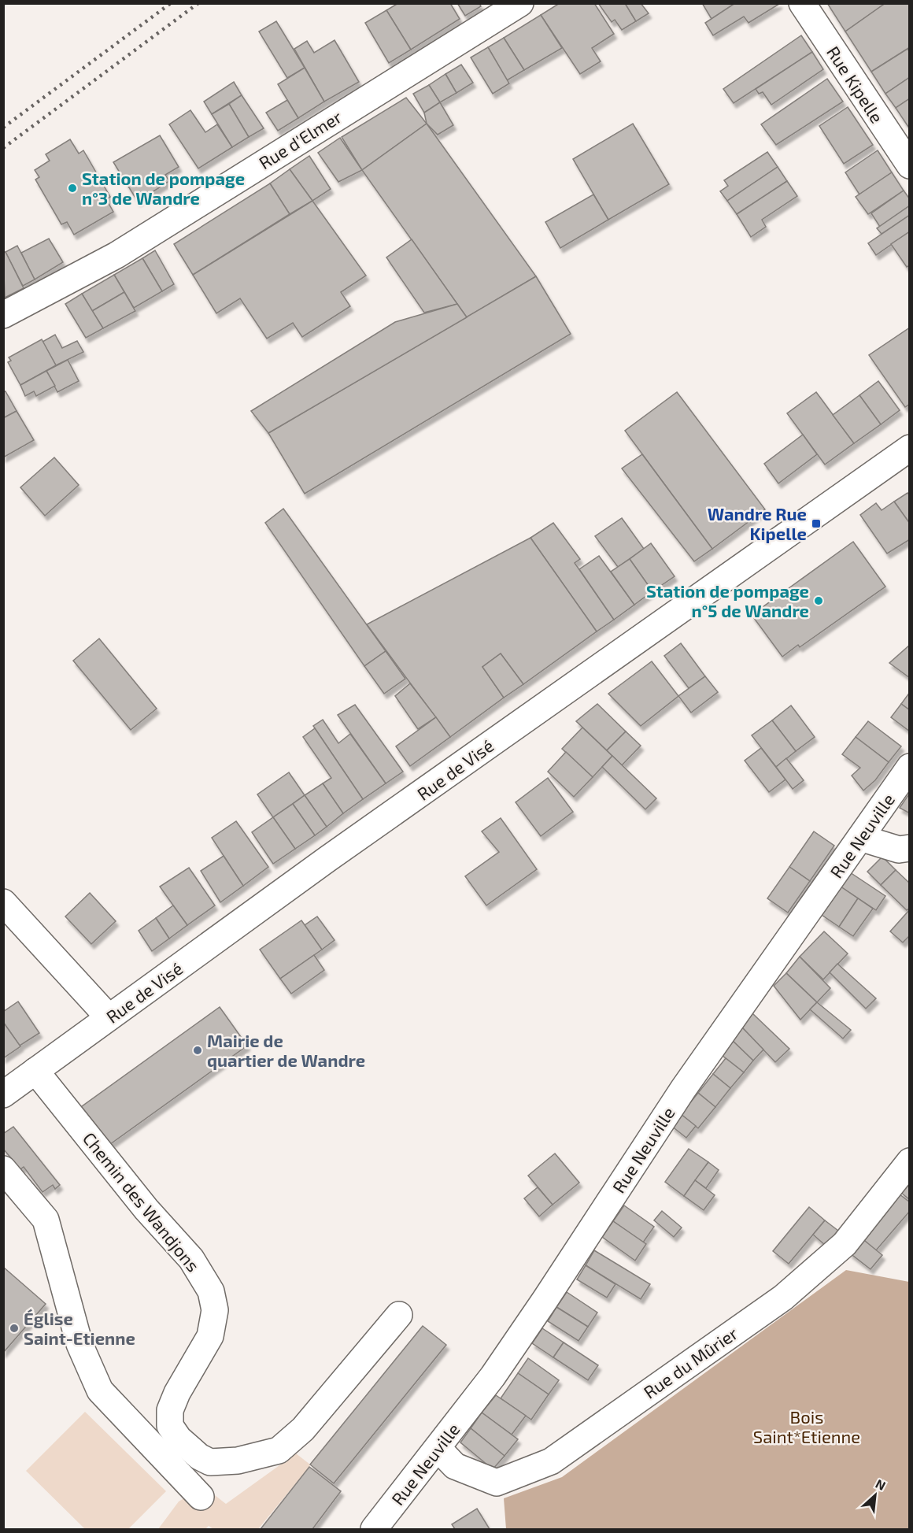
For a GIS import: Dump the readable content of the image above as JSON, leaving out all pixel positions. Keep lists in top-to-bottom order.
{
  "streets": {
    "street": [
      "Rue Kipelle",
      "Rue d'Elmer",
      "Rue de Visé",
      "Rue Neuville",
      "Chemin des Wandjons",
      "Rue du Mûrier"
    ]
  },
  "crossings": [
    ["Rue de Visé", "Chemin des Wandjons"],
    ["Rue Neuville", "Rue du Mûrier"]
  ],
  "parks": ["Bois Saint*Etienne"],
  "places": {
    "other": [
      "Station de pompage n°3 de Wandre",
      "Station de pompage n°5 de Wandre",
      "Mairie de quartier de Wandre",
      "Église Saint-Etienne"
    ],
    "transit": ["Wandre Rue Kipelle"]
  },
  "north": "top right"
}
